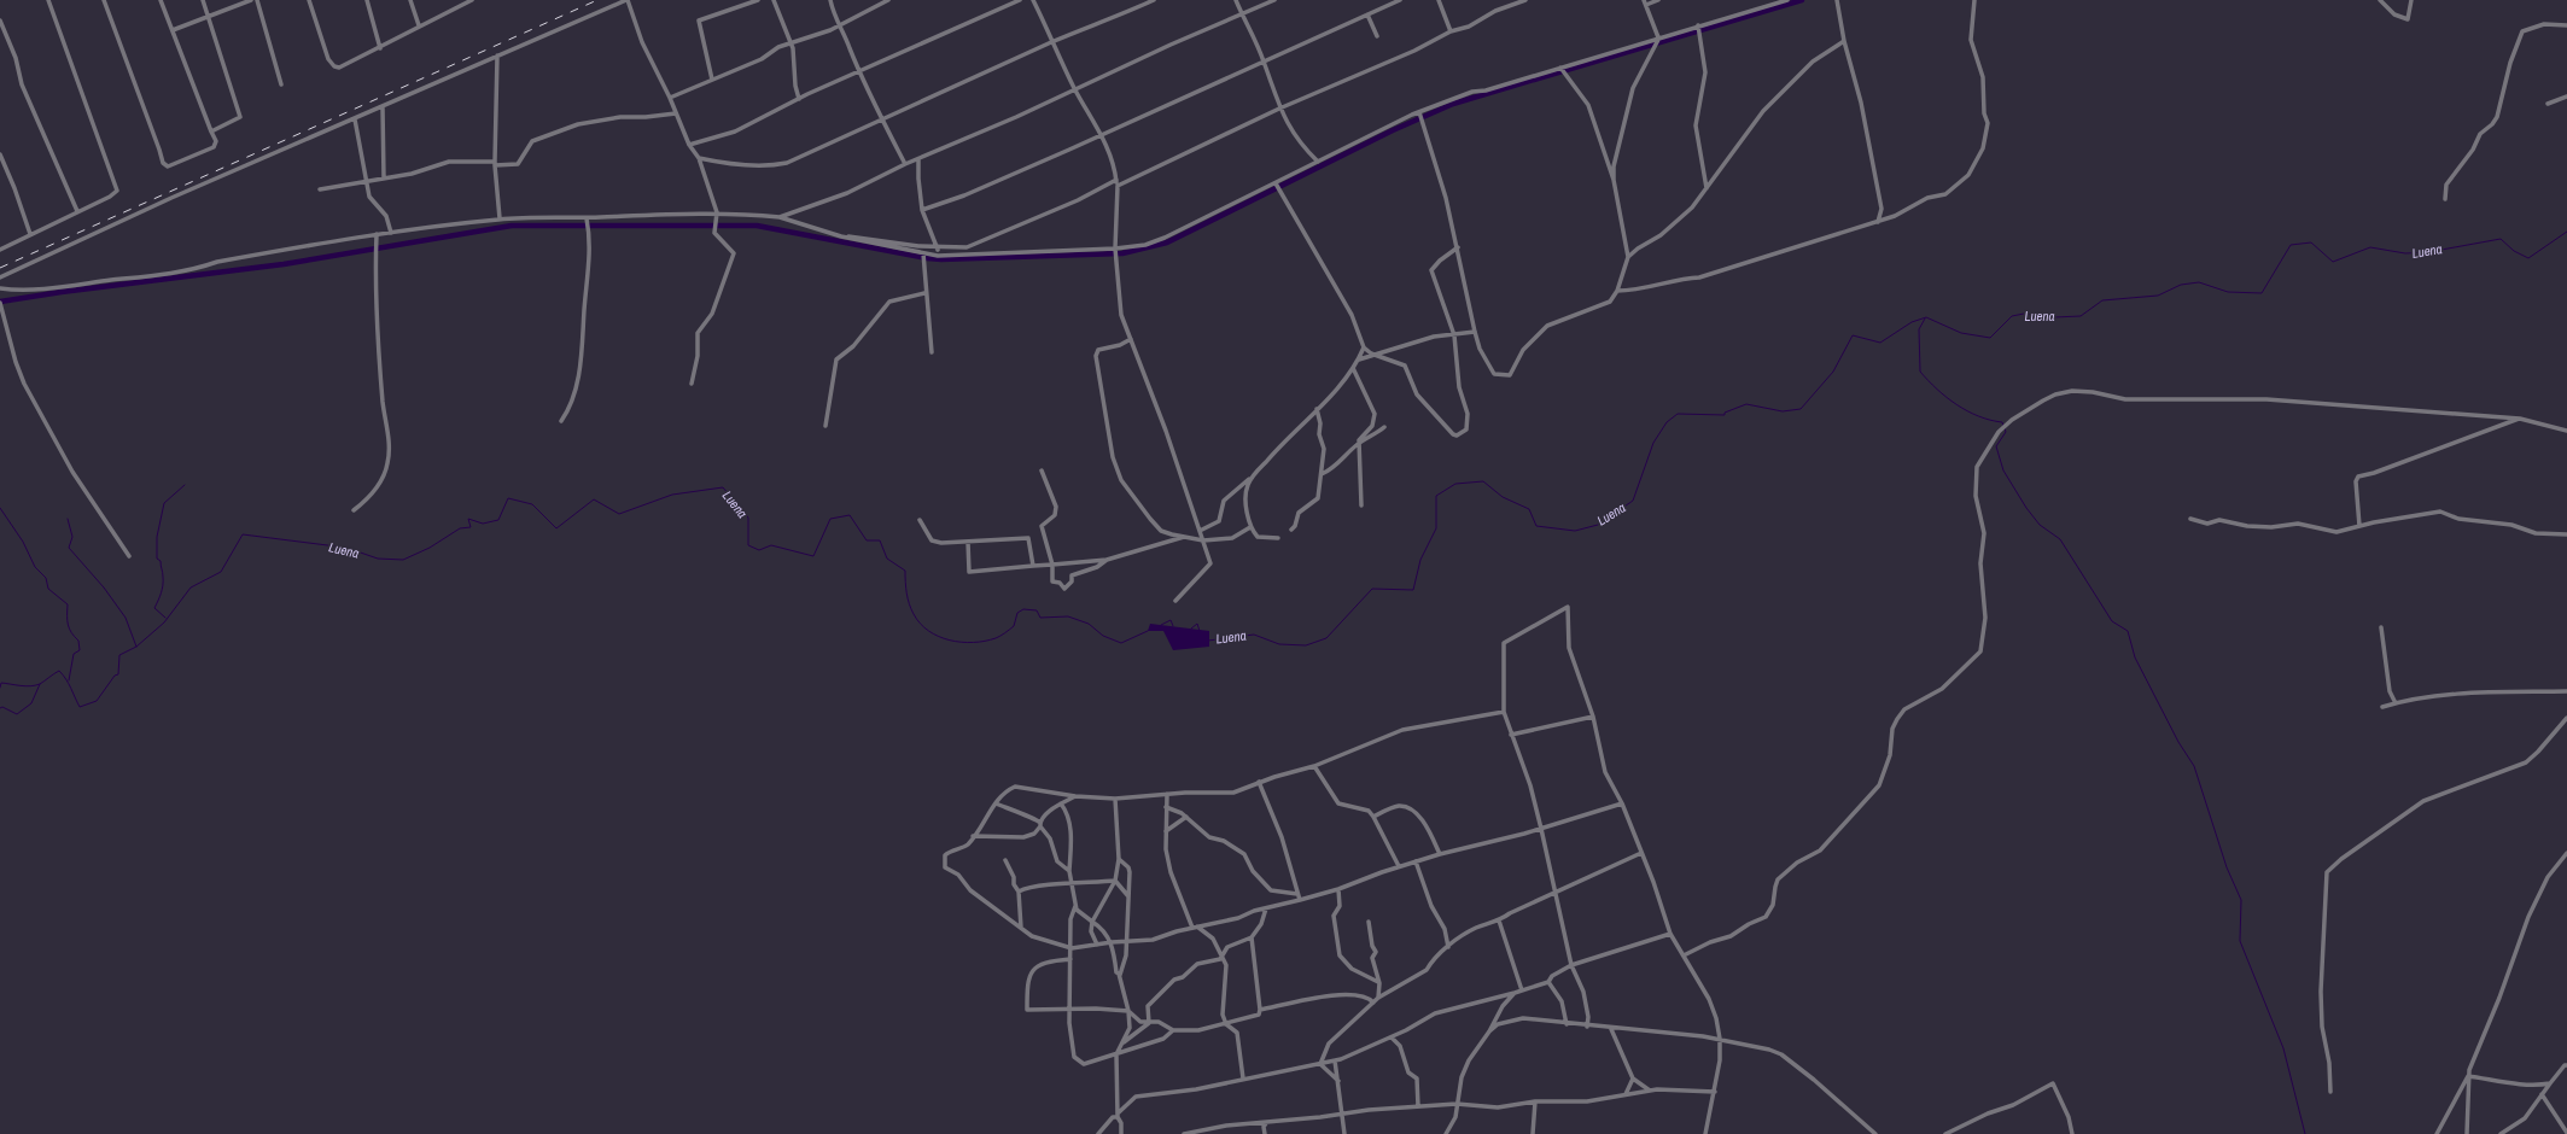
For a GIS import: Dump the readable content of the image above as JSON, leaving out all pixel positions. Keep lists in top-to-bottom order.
{
  "water": ["Luena"]
}
